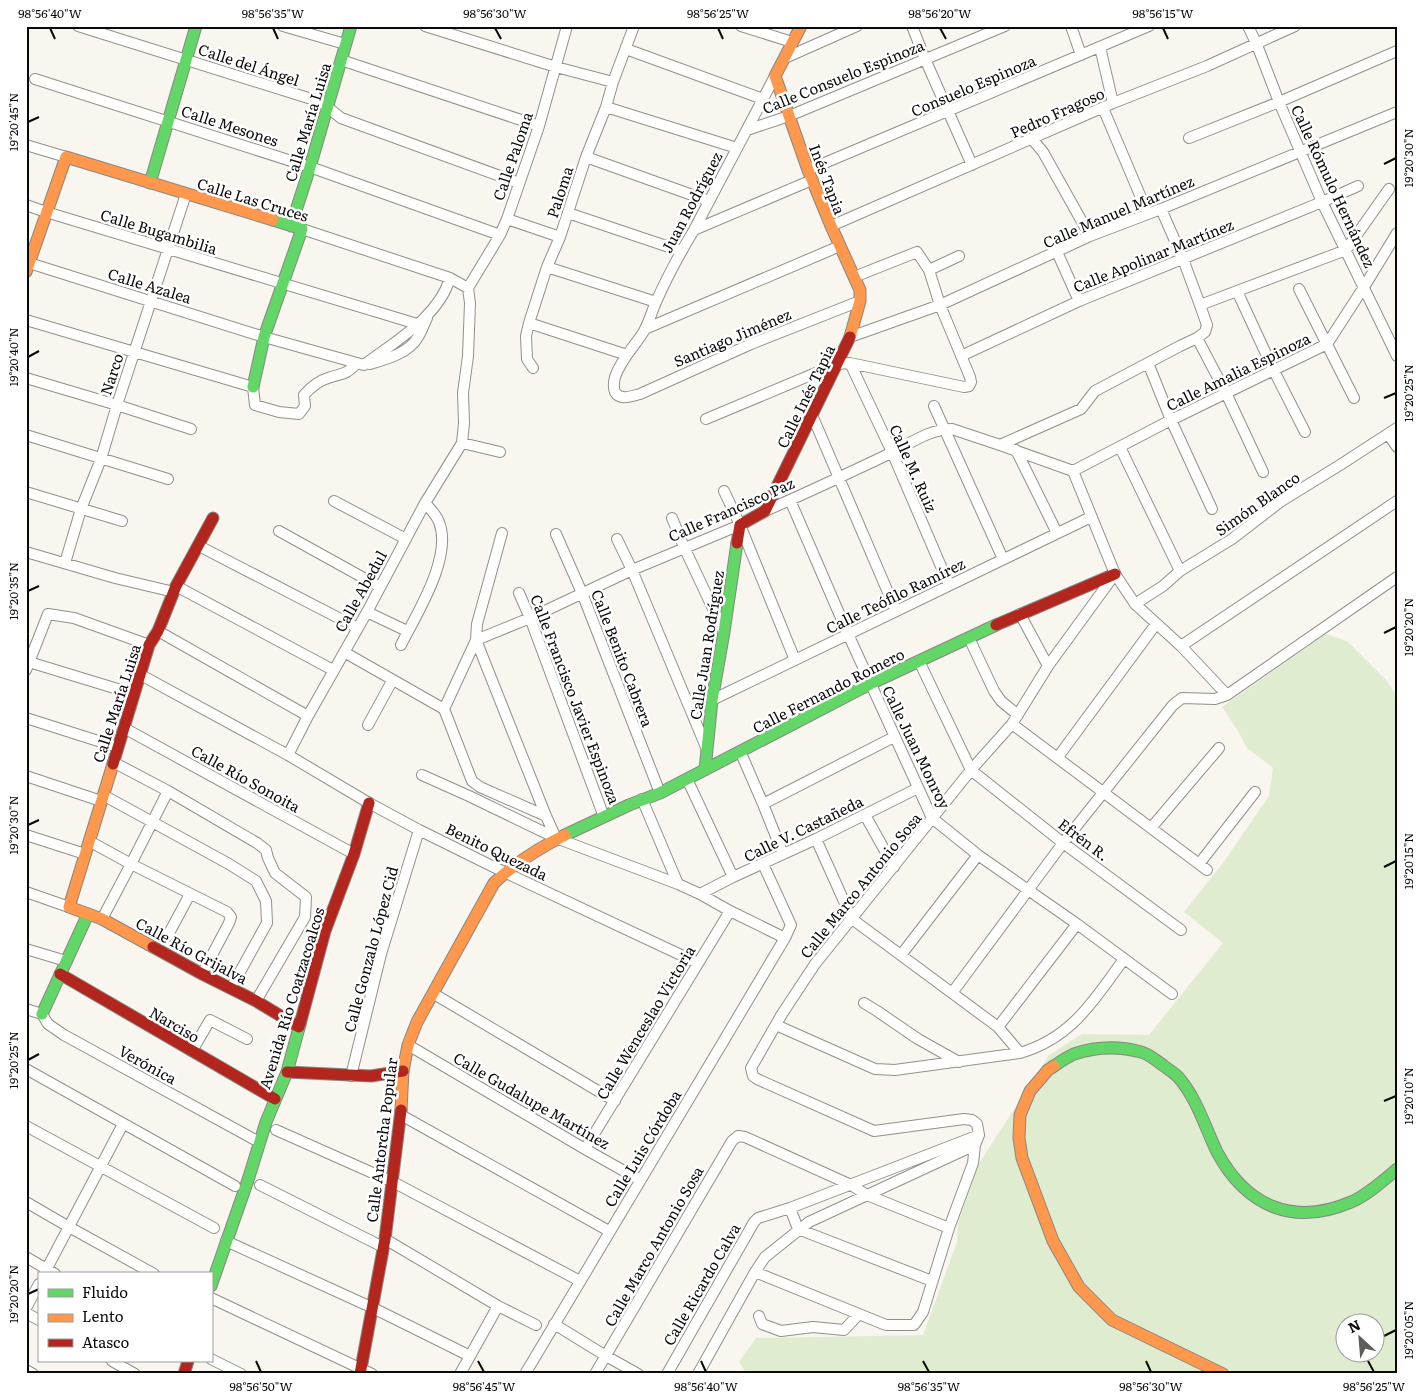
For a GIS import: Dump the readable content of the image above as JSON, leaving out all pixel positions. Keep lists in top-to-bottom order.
{
  "streets": {
    "street": [
      "Calle del Ángel",
      "Calle Consuelo Espinoza",
      "Consuelo Espinoza",
      "Pedro Fragoso",
      "Calle María Luisa",
      "Calle Mesones",
      "Calle Paloma",
      "Inés Tapia",
      "Calle Rómulo Hernández",
      "Paloma",
      "Calle Las Cruces",
      "Juan Rodríguez",
      "Calle Manuel Martínez",
      "Calle Bugambilia",
      "Calle Apolinar Martínez",
      "Calle Azalea",
      "Santiago Jiménez",
      "Calle Amalia Espinoza",
      "Narco",
      "Calle Inés Tapia",
      "Calle M. Ruiz",
      "Simón Blanco",
      "Calle Francisco Paz",
      "Calle Abedul",
      "Calle Teófilo Ramírez",
      "Calle Juan Rodríguez",
      "Calle Benito Cabrera",
      "Calle Fernando Romero",
      "Calle Francisco Javier Espinoza",
      "Calle Juan Monroy",
      "Calle Río Sonoita",
      "Calle V. Castañeda",
      "Efrén R.",
      "Benito Quezada",
      "Calle Marco Antonio Sosa",
      "Calle Gonzalo López Cid",
      "Calle Río Grijalva",
      "Avenida Río Coatzacoalcos",
      "Calle Wenceslao Victoria",
      "Narciso",
      "Verónica",
      "Calle Gudalupe Martínez",
      "Calle Antorcha Popular",
      "Calle Luis Córdoba",
      "Calle Ricardo Calva"
    ]
  },
  "crossings": [
    ["Calle del Ángel", "Calle María Luisa"],
    ["Calle del Ángel", "Calle Paloma"],
    ["Calle Consuelo Espinoza", "Inés Tapia"],
    ["Calle Consuelo Espinoza", "Juan Rodríguez"],
    ["Consuelo Espinoza", "Inés Tapia"],
    ["Consuelo Espinoza", "Juan Rodríguez"],
    ["Pedro Fragoso", "Inés Tapia"],
    ["Pedro Fragoso", "Calle Rómulo Hernández"],
    ["Calle María Luisa", "Calle Mesones"],
    ["Calle María Luisa", "Calle Las Cruces"],
    ["Calle María Luisa", "Calle Bugambilia"],
    ["Calle María Luisa", "Calle Azalea"],
    ["Calle María Luisa", "Calle Río Sonoita"],
    ["Calle María Luisa", "Benito Quezada"],
    ["Calle María Luisa", "Calle Río Grijalva"],
    ["Calle Mesones", "Calle Paloma"],
    ["Calle Paloma", "Calle Las Cruces"],
    ["Inés Tapia", "Juan Rodríguez"],
    ["Inés Tapia", "Santiago Jiménez"],
    ["Inés Tapia", "Calle Inés Tapia"],
    ["Calle Rómulo Hernández", "Calle Manuel Martínez"],
    ["Calle Rómulo Hernández", "Calle Apolinar Martínez"],
    ["Calle Rómulo Hernández", "Calle Amalia Espinoza"],
    ["Calle Las Cruces", "Narco"],
    ["Juan Rodríguez", "Santiago Jiménez"],
    ["Calle Manuel Martínez", "Calle Inés Tapia"],
    ["Calle Bugambilia", "Narco"],
    ["Calle Azalea", "Narco"],
    ["Santiago Jiménez", "Calle Inés Tapia"],
    ["Calle Inés Tapia", "Calle Francisco Paz"],
    ["Calle M. Ruiz", "Calle Francisco Paz"],
    ["Calle M. Ruiz", "Calle Teófilo Ramírez"],
    ["Calle Francisco Paz", "Calle Juan Rodríguez"],
    ["Calle Francisco Paz", "Calle Benito Cabrera"],
    ["Calle Francisco Paz", "Calle Francisco Javier Espinoza"],
    ["Calle Francisco Paz", "Calle Juan Monroy"],
    ["Calle Abedul", "Benito Quezada"],
    ["Calle Teófilo Ramírez", "Calle Juan Rodríguez"],
    ["Calle Teófilo Ramírez", "Calle Juan Monroy"],
    ["Calle Juan Rodríguez", "Calle Fernando Romero"],
    ["Calle Benito Cabrera", "Calle Fernando Romero"],
    ["Calle Fernando Romero", "Calle Francisco Javier Espinoza"],
    ["Calle Fernando Romero", "Calle Juan Monroy"],
    ["Calle Fernando Romero", "Benito Quezada"],
    ["Calle Fernando Romero", "Calle Antorcha Popular"],
    ["Calle Juan Monroy", "Calle V. Castañeda"],
    ["Calle Juan Monroy", "Calle Marco Antonio Sosa"],
    ["Calle Río Sonoita", "Avenida Río Coatzacoalcos"],
    ["Efrén R.", "Calle Marco Antonio Sosa"],
    ["Benito Quezada", "Calle Gonzalo López Cid"],
    ["Benito Quezada", "Avenida Río Coatzacoalcos"],
    ["Benito Quezada", "Calle Wenceslao Victoria"],
    ["Benito Quezada", "Calle Antorcha Popular"],
    ["Calle Marco Antonio Sosa", "Calle Ricardo Calva"],
    ["Calle Río Grijalva", "Avenida Río Coatzacoalcos"],
    ["Avenida Río Coatzacoalcos", "Narciso"],
    ["Avenida Río Coatzacoalcos", "Verónica"],
    ["Calle Wenceslao Victoria", "Calle Gudalupe Martínez"],
    ["Calle Gudalupe Martínez", "Calle Antorcha Popular"],
    ["Calle Gudalupe Martínez", "Calle Luis Córdoba"]
  ],
  "legend": ["Fluido", "Lento", "Atasco"],
  "north": "top left",
  "coordinates": [
    "98°56'40\"W",
    "98°56'35\"W",
    "98°56'30\"W",
    "98°56'25\"W",
    "98°56'20\"W",
    "98°56'15\"W",
    "19°20'45\"N",
    "19°20'30\"N",
    "19°20'40\"N",
    "19°20'25\"N",
    "19°20'35\"N",
    "19°20'20\"N",
    "19°20'15\"N",
    "19°20'10\"N",
    "19°20'05\"N",
    "98°56'50\"W",
    "98°56'45\"W"
  ]
}
